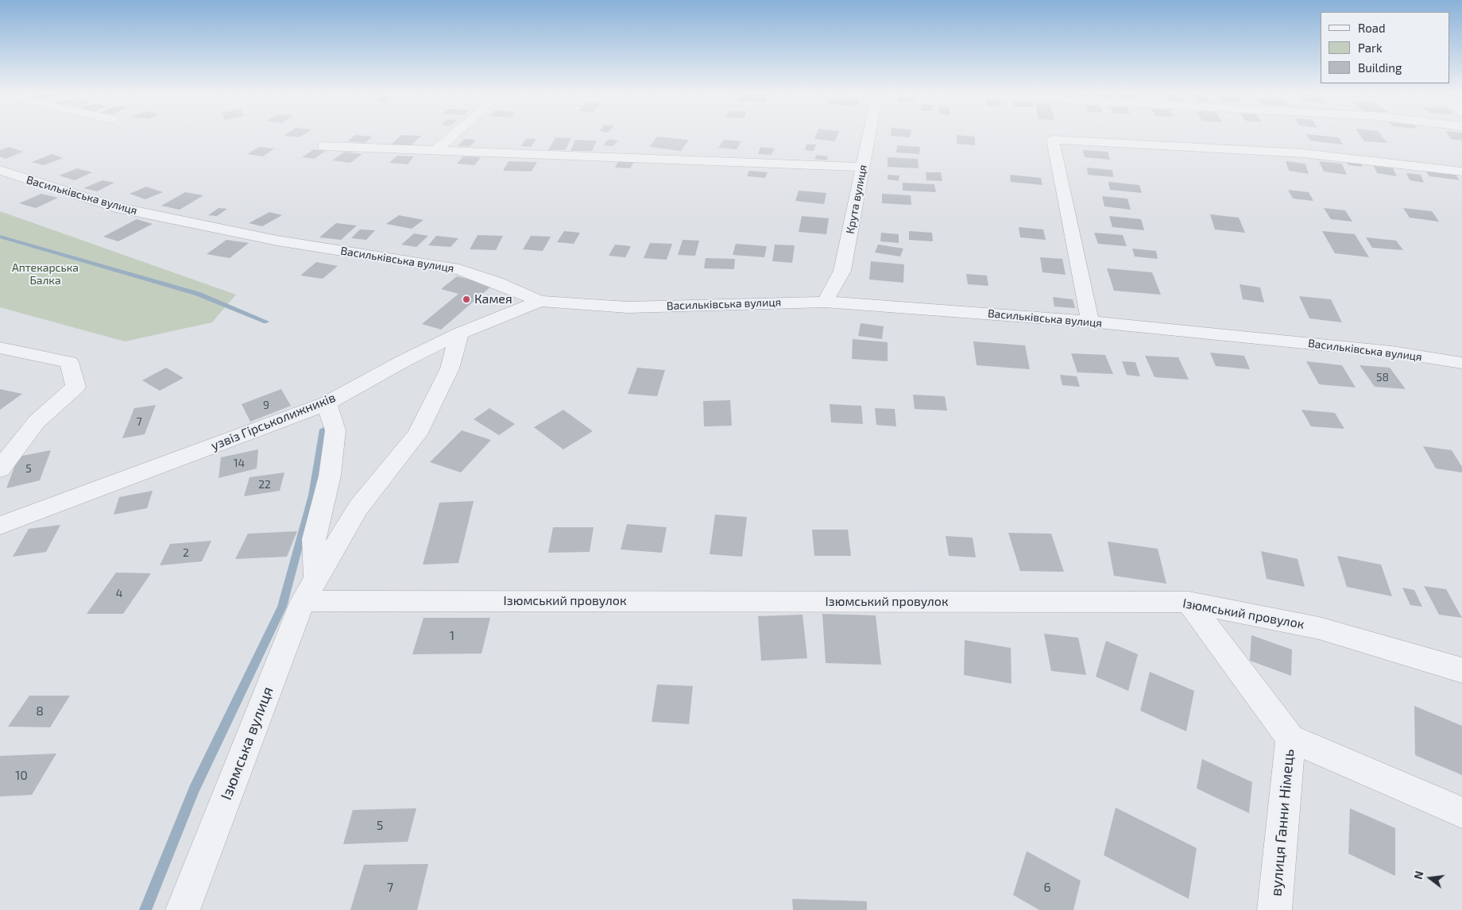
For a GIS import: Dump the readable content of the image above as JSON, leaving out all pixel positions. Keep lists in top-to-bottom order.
{
  "streets": {
    "street": [
      "Васильківська вулиця",
      "Крута вулиця",
      "узвіз Гірськолижників",
      "Ізюмський провулок",
      "Ізюмська вулиця",
      "вулиця Ганни Німець"
    ]
  },
  "crossings": [
    ["Васильківська вулиця", "Крута вулиця"],
    ["Васильківська вулиця", "узвіз Гірськолижників"],
    ["узвіз Гірськолижників", "Ізюмська вулиця"],
    ["Ізюмський провулок", "Ізюмська вулиця"],
    ["Ізюмський провулок", "вулиця Ганни Німець"]
  ],
  "parks": ["Аптекарська Балка"],
  "places": ["Камея"],
  "house_numbers": [
    "58",
    "9",
    "7",
    "14",
    "5",
    "22",
    "2",
    "4",
    "1",
    "8",
    "10",
    "5",
    "7",
    "6"
  ],
  "legend": ["Road", "Park", "Building"],
  "north": "left"
}
